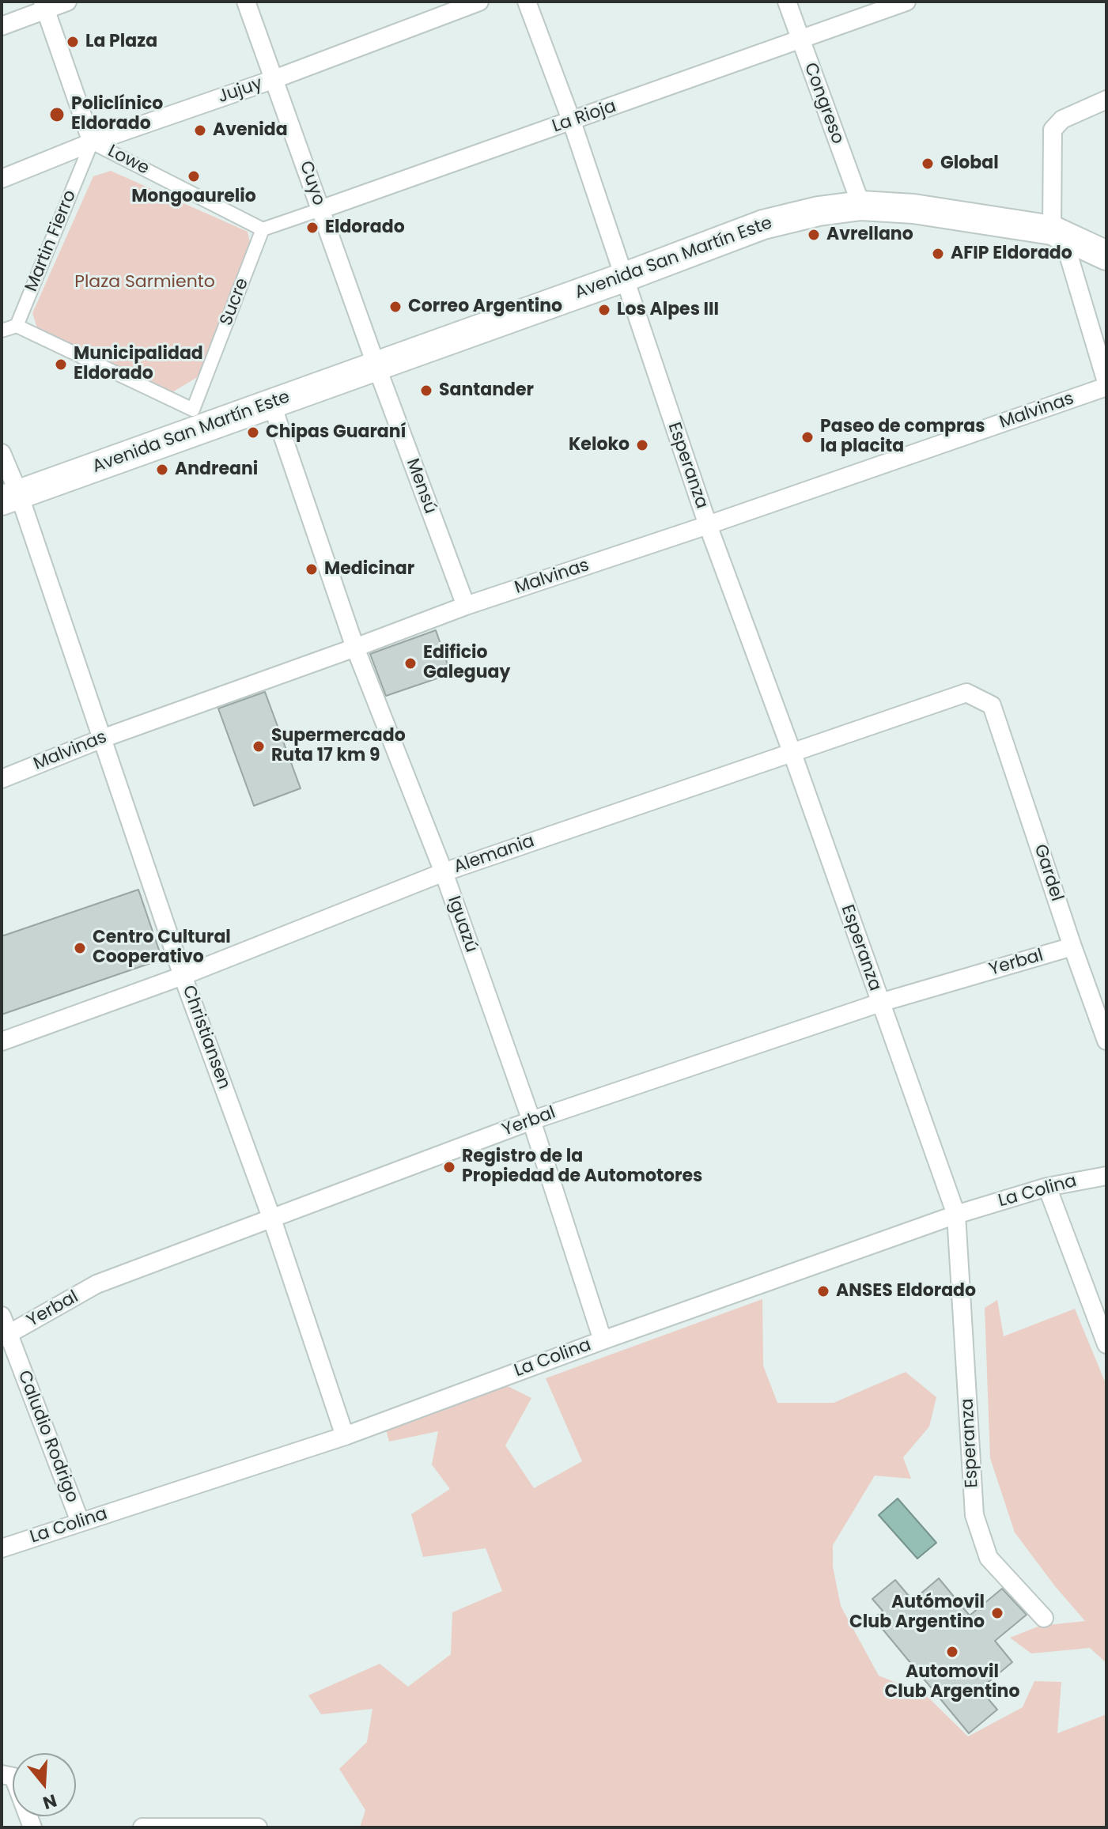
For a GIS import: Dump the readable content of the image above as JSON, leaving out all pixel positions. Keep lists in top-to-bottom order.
{
  "streets": {
    "main road": ["Avenida San Martín Este"],
    "street": [
      "Jujuy",
      "Congreso",
      "La Rioja",
      "Lowe",
      "Cuyo",
      "Martin Fierro",
      "Sucre",
      "Malvinas",
      "Esperanza",
      "Mensú",
      "Alemania",
      "Gardel",
      "Iguazú",
      "Yerbal",
      "Christiansen",
      "La Colina",
      "Caludio Rodrigo"
    ]
  },
  "crossings": [
    ["Jujuy", "Lowe"],
    ["Jujuy", "Cuyo"],
    ["Jujuy", "Martin Fierro"],
    ["Congreso", "La Rioja"],
    ["Congreso", "Avenida San Martín Este"],
    ["La Rioja", "Lowe"],
    ["La Rioja", "Cuyo"],
    ["La Rioja", "Sucre"],
    ["La Rioja", "Esperanza"],
    ["Lowe", "Martin Fierro"],
    ["Lowe", "Sucre"],
    ["Cuyo", "Avenida San Martín Este"],
    ["Cuyo", "Mensú"],
    ["Avenida San Martín Este", "Sucre"],
    ["Avenida San Martín Este", "Esperanza"],
    ["Avenida San Martín Este", "Mensú"],
    ["Avenida San Martín Este", "Iguazú"],
    ["Avenida San Martín Este", "Christiansen"],
    ["Malvinas", "Esperanza"],
    ["Malvinas", "Mensú"],
    ["Malvinas", "Iguazú"],
    ["Malvinas", "Christiansen"],
    ["Esperanza", "Alemania"],
    ["Esperanza", "Yerbal"],
    ["Esperanza", "La Colina"],
    ["Alemania", "Gardel"],
    ["Alemania", "Iguazú"],
    ["Alemania", "Christiansen"],
    ["Gardel", "Yerbal"],
    ["Iguazú", "Yerbal"],
    ["Iguazú", "La Colina"],
    ["Yerbal", "Christiansen"],
    ["Yerbal", "Caludio Rodrigo"],
    ["Christiansen", "La Colina"],
    ["La Colina", "Caludio Rodrigo"]
  ],
  "parks": ["Plaza Sarmiento"],
  "places": [
    "La Plaza",
    "Policlínico Eldorado",
    "Avenida",
    "Global",
    "Mongoaurelio",
    "Eldorado",
    "Avrellano",
    "AFIP Eldorado",
    "Correo Argentino",
    "Los Alpes III",
    "Municipalidad Eldorado",
    "Santander",
    "Chipas Guaraní",
    "Paseo de compras la placita",
    "Keloko",
    "Andreani",
    "Medicinar",
    "Edificio Galeguay",
    "Supermercado Ruta 17 km 9",
    "Centro Cultural Cooperativo",
    "Registro de la Propiedad de Automotores",
    "ANSES Eldorado",
    "Autómovil Club Argentino",
    "Automovil Club Argentino"
  ],
  "north": "bottom"
}
